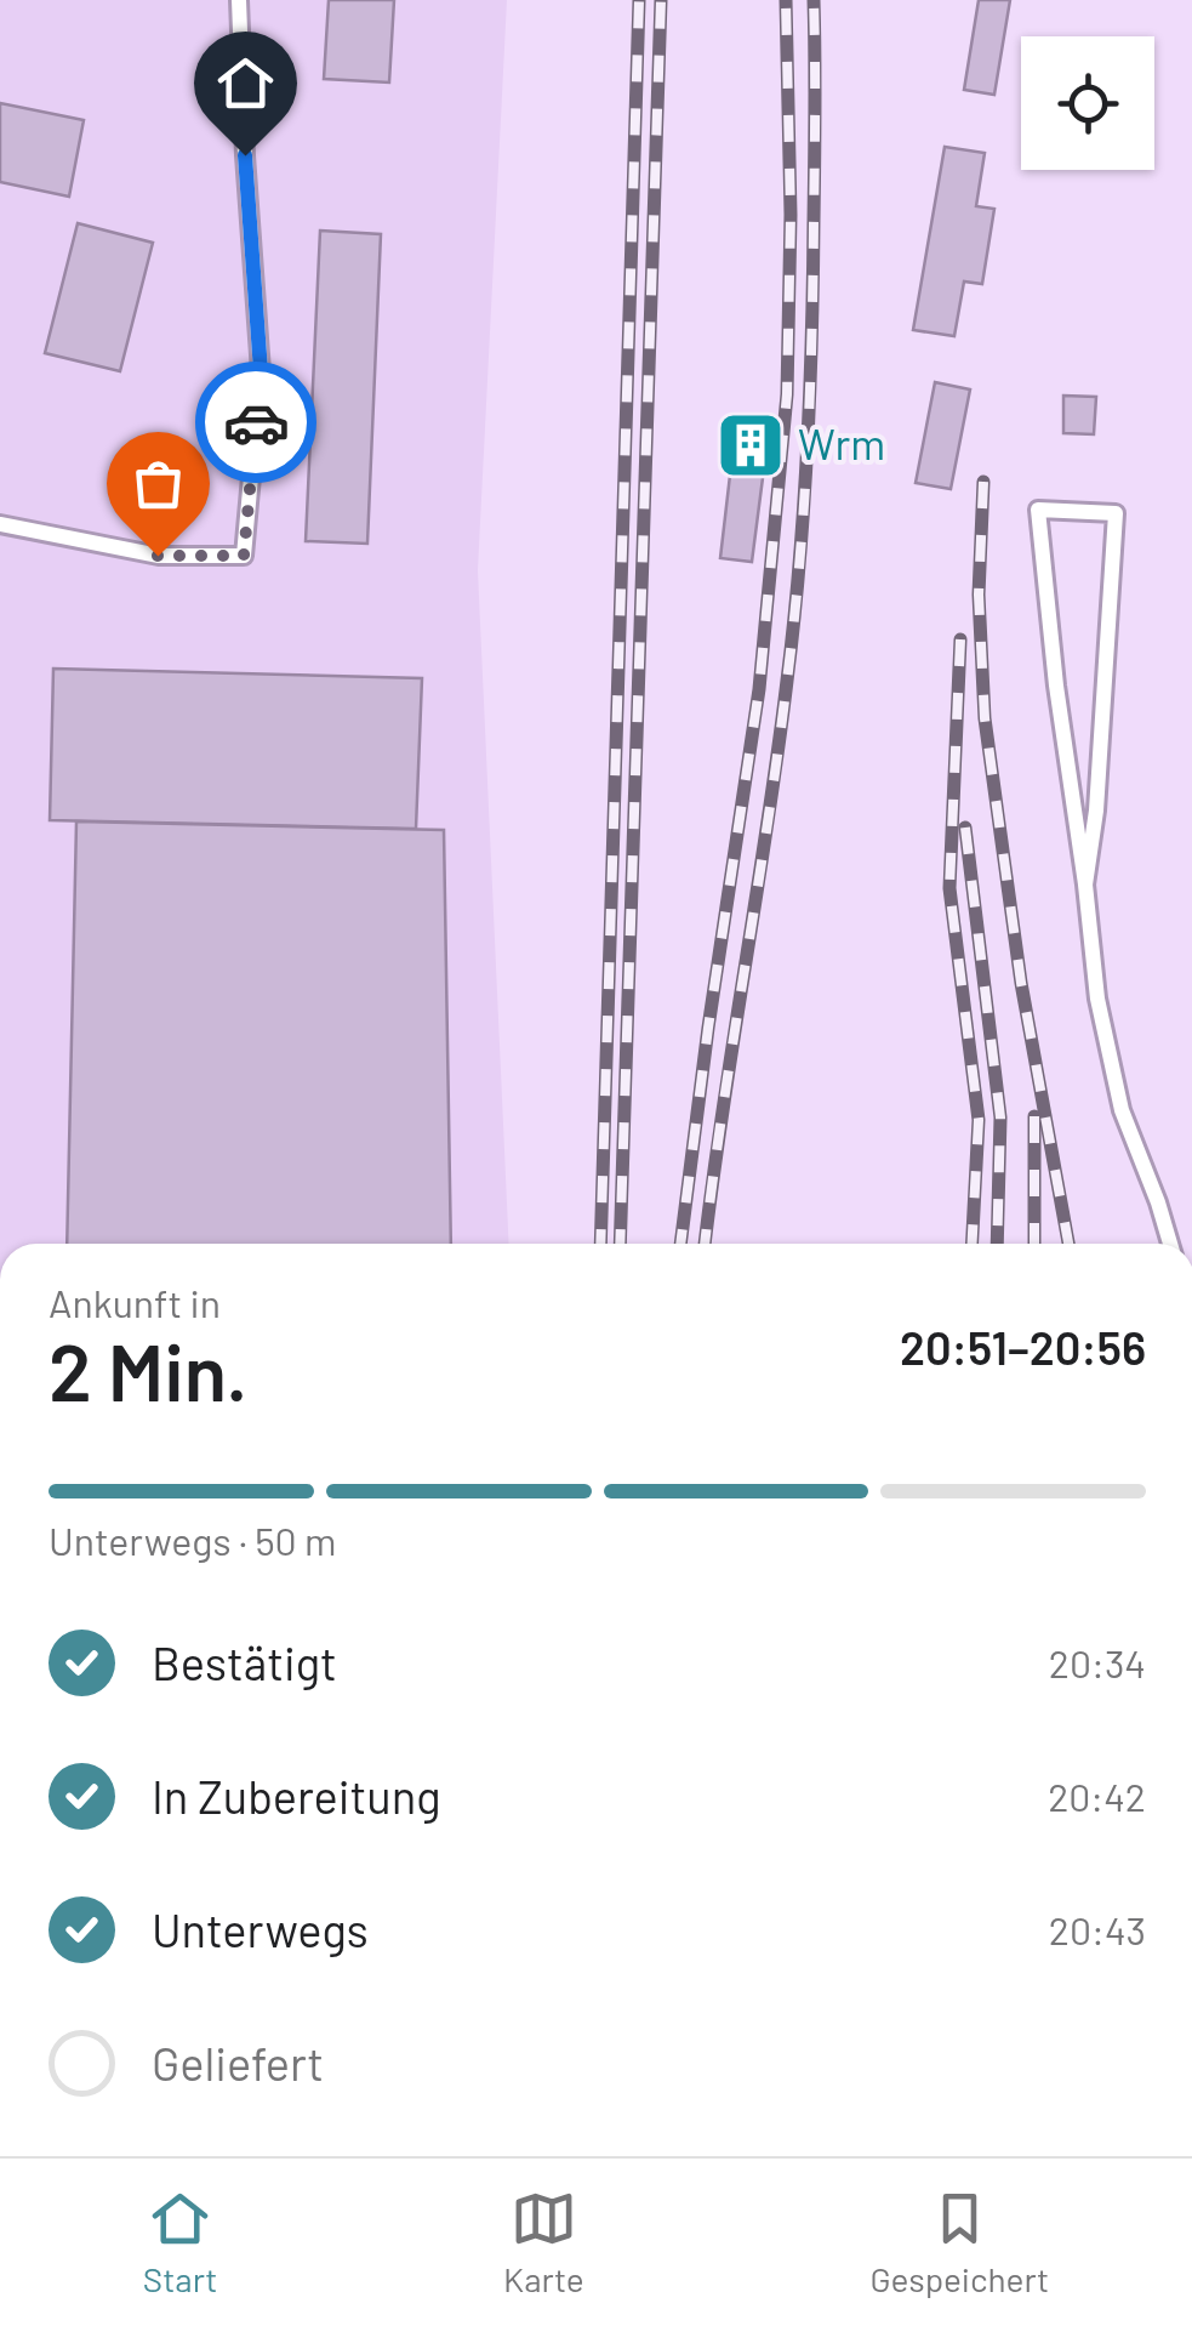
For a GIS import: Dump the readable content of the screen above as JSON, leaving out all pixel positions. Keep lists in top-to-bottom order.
{
  "places": {
    "building": ["Wrm"]
  },
  "page": {
    "heading": ["2 Min.", "Ankunft in", "20:51–20:56"],
    "bar": "Unterwegs · 50 m",
    "list": [
      ["Bestätigt", "20:34"],
      ["In Zubereitung", "20:42"],
      ["Unterwegs", "20:43"],
      "Geliefert"
    ],
    "tabs": ["Start", "Karte", "Gespeichert"]
  }
}
